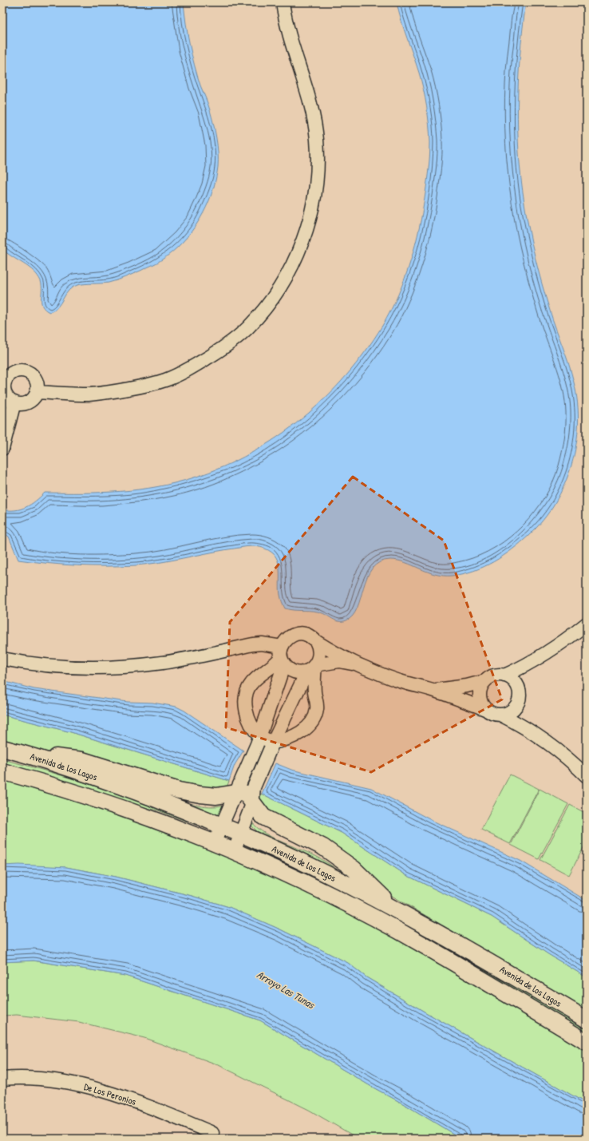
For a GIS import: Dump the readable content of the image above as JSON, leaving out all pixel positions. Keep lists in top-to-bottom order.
{
  "streets": {
    "street": ["Avenida de los Lagos", "De Los Peronios"]
  },
  "water": ["Arroyo Las Tunas"]
}
